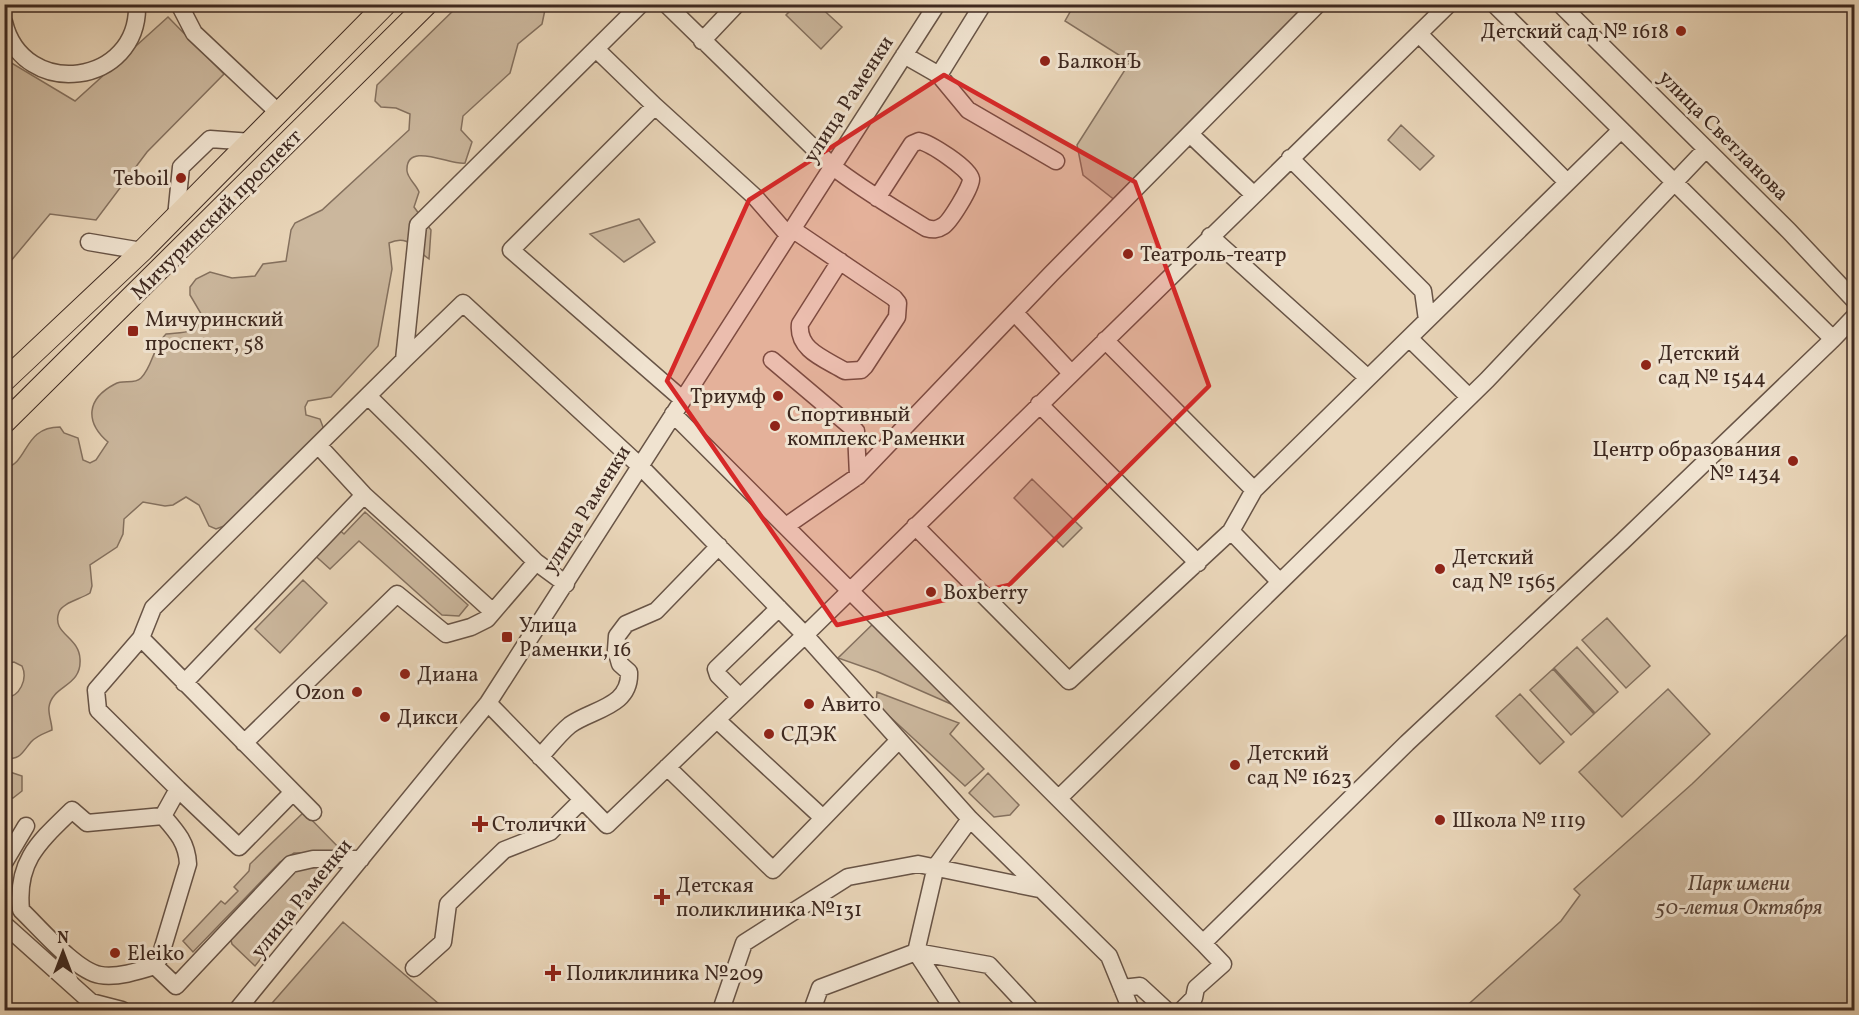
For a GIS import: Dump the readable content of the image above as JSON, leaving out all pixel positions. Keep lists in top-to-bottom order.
{
  "streets": {
    "main road": ["Мичуринский проспект"],
    "street": ["улица Раменки", "улица Светланова"]
  },
  "parks": ["Парк имени 50-летия Октября"],
  "places": {
    "other": [
      "Детский сад № 1618",
      "БалконЪ",
      "Teboil",
      "Театроль-театр",
      "Детский сад № 1544",
      "Триумф",
      "Спортивный комплекс Раменки",
      "Центр образования № 1434",
      "Детский сад № 1565",
      "Boxberry",
      "Диана",
      "Ozon",
      "Авито",
      "Дикси",
      "СДЭК",
      "Детский сад № 1623",
      "Школа № 1119",
      "Eleiko"
    ],
    "transit": ["Мичуринский проспект, 58", "Улица Раменки, 16"],
    "health": ["Столички", "Детская поликлиника №131", "Поликлиника №209"]
  },
  "north": "top"
}
